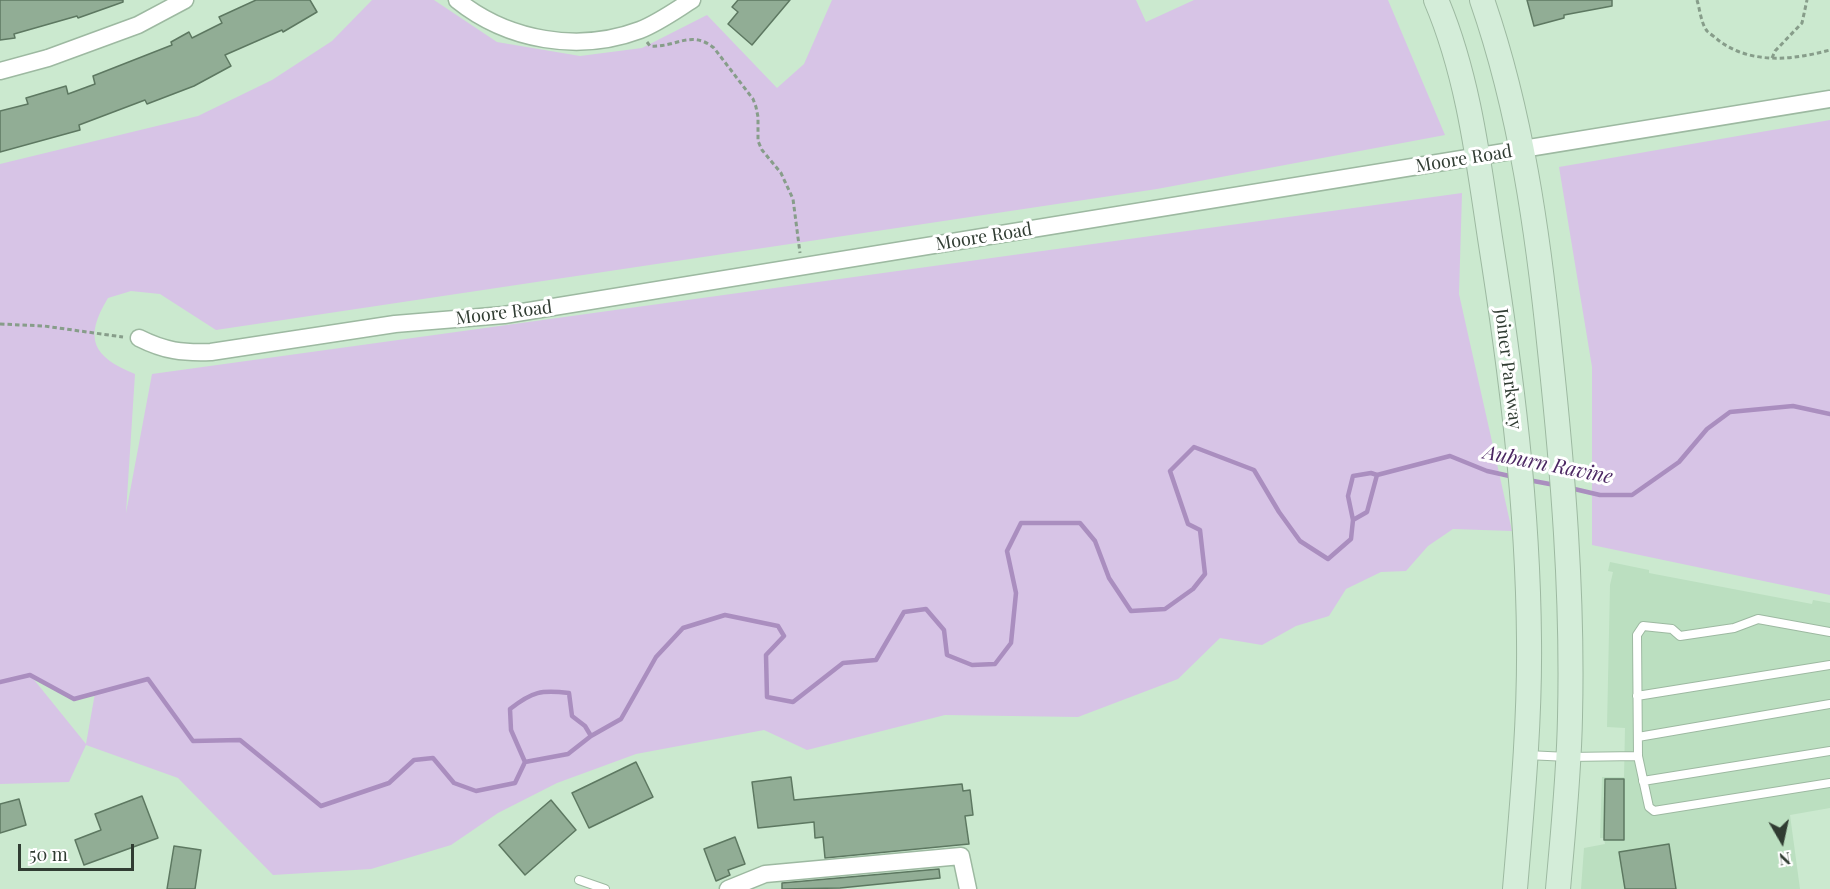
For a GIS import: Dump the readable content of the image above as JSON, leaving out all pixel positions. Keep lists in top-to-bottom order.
{
  "streets": {
    "main road": ["Joiner Parkway"],
    "street": ["Moore Road"]
  },
  "crossings": [
    ["Moore Road", "Joiner Parkway"]
  ],
  "water": ["Auburn Ravine"],
  "scale_bar": "50 m",
  "north": "bottom"
}
